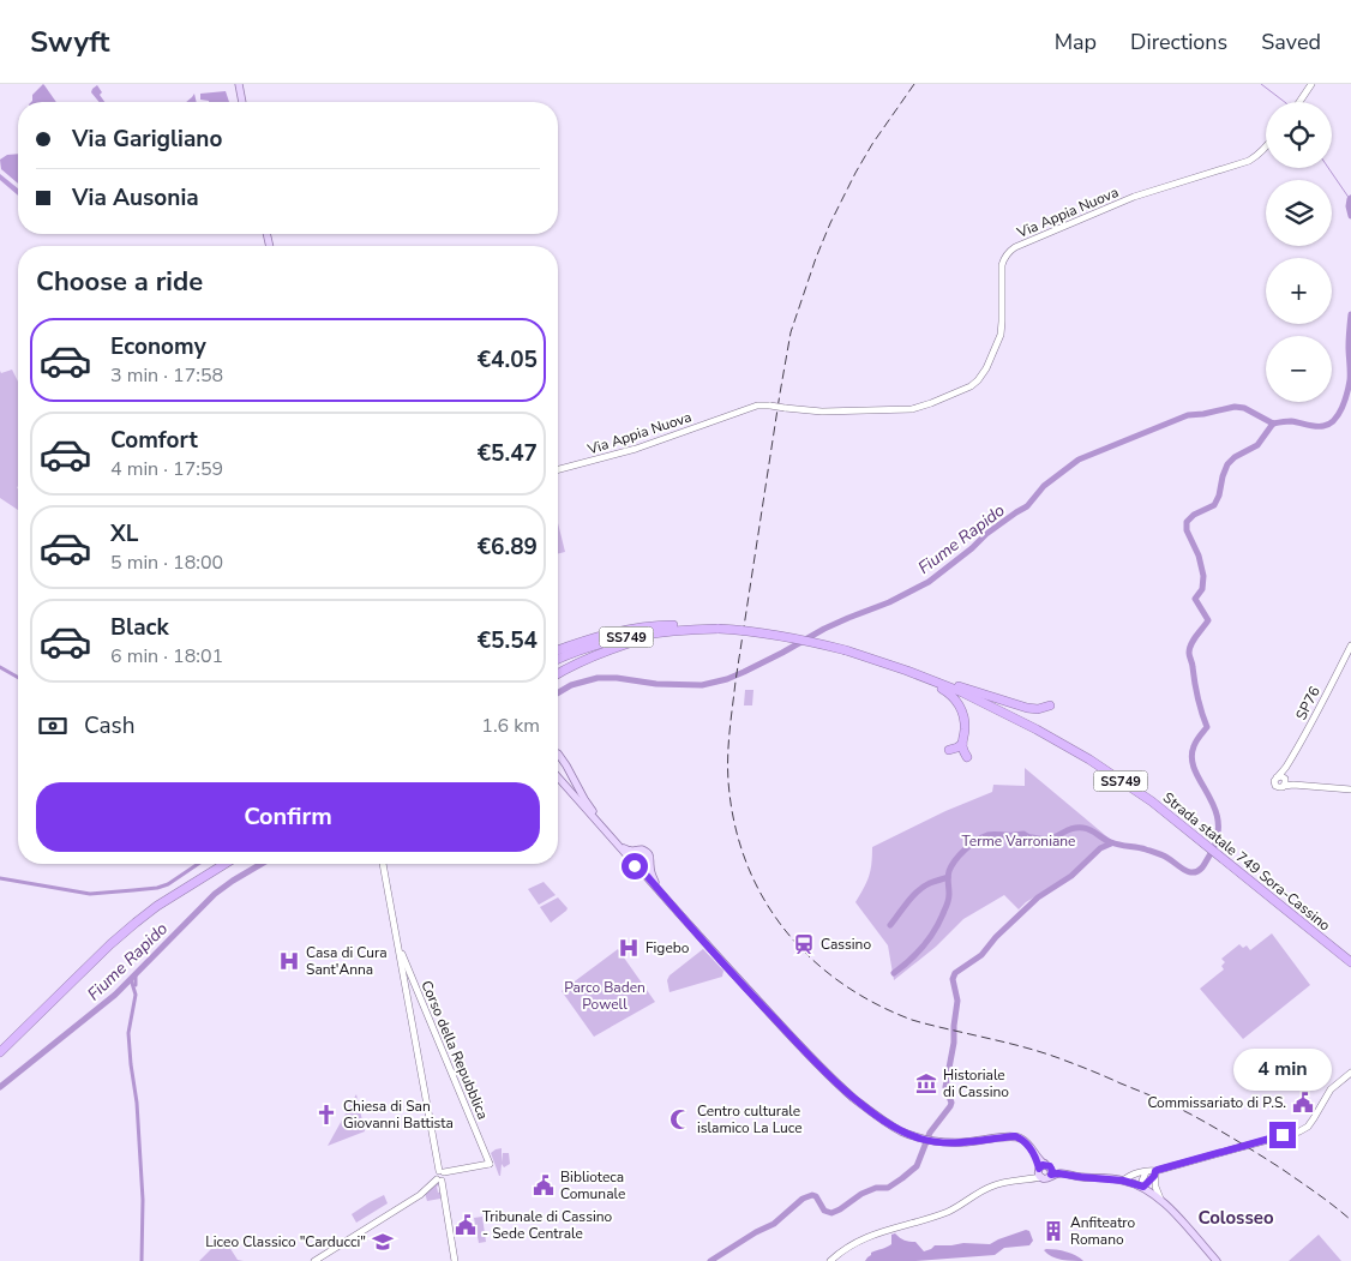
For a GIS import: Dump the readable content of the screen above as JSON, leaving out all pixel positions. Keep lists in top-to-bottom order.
{
  "streets": {
    "highway": ["SS749", "Strada statale 749 Sora-Cassino"],
    "street": ["Via Appia Nuova", "SP76", "Corso della Repubblica"]
  },
  "districts": ["Colosseo"],
  "water": ["Fiume Rapido"],
  "parks": ["Terme Varroniane", "Parco Baden Powell"],
  "places": {
    "station": ["Cassino"],
    "hospital": ["Figebo", "Casa di Cura Sant'Anna"],
    "museum": ["Historiale di Cassino"],
    "public building": ["Commissariato di P.S.", "Biblioteca Comunale", "Tribunale di Cassino - Sede Centrale"],
    "church": ["Chiesa di San Giovanni Battista"],
    "mosque": ["Centro culturale islamico La Luce"],
    "building": ["Anfiteatro Romano"],
    "school or university": ["Liceo Classico \"Carducci\""]
  },
  "page": {
    "header": "Swyft",
    "nav": ["Map", "Directions", "Saved"],
    "map_buttons": ["+", "−"],
    "banner": ["Via Garigliano", "Via Ausonia"],
    "heading": "Choose a ride",
    "list": [
      {
        "name": "Economy",
        "note": "3 min · 17:58",
        "value": "€4.05"
      },
      {
        "name": "Comfort",
        "note": "4 min · 17:59",
        "value": "€5.47"
      },
      {
        "name": "XL",
        "note": "5 min · 18:00",
        "value": "€6.89"
      },
      {
        "name": "Black",
        "note": "6 min · 18:01",
        "value": "€5.54"
      }
    ],
    "pay": ["Cash", "1.6 km"],
    "buttons": "Confirm",
    "bubble": "4 min"
  }
}
